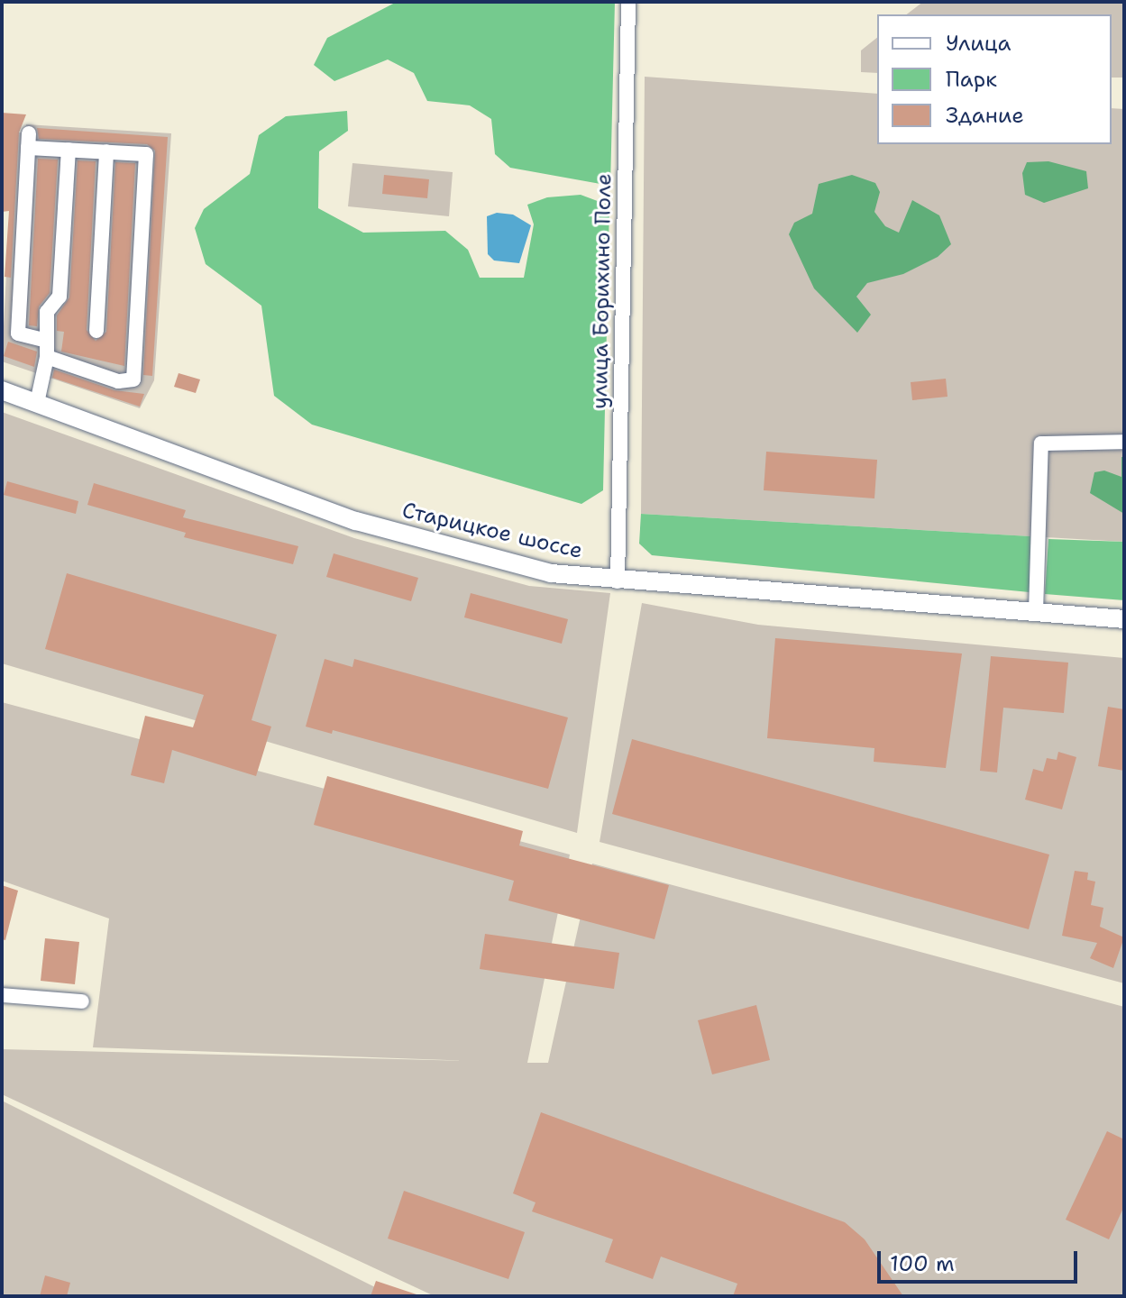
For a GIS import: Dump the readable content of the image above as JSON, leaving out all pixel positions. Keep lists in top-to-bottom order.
{
  "streets": {
    "main road": ["Старицкое шоссе"],
    "street": ["улица Борихино Поле"]
  },
  "crossings": [
    ["улица Борихино Поле", "Старицкое шоссе"]
  ],
  "legend": ["Улица", "Парк", "Здание"],
  "scale_bar": "100 m"
}
